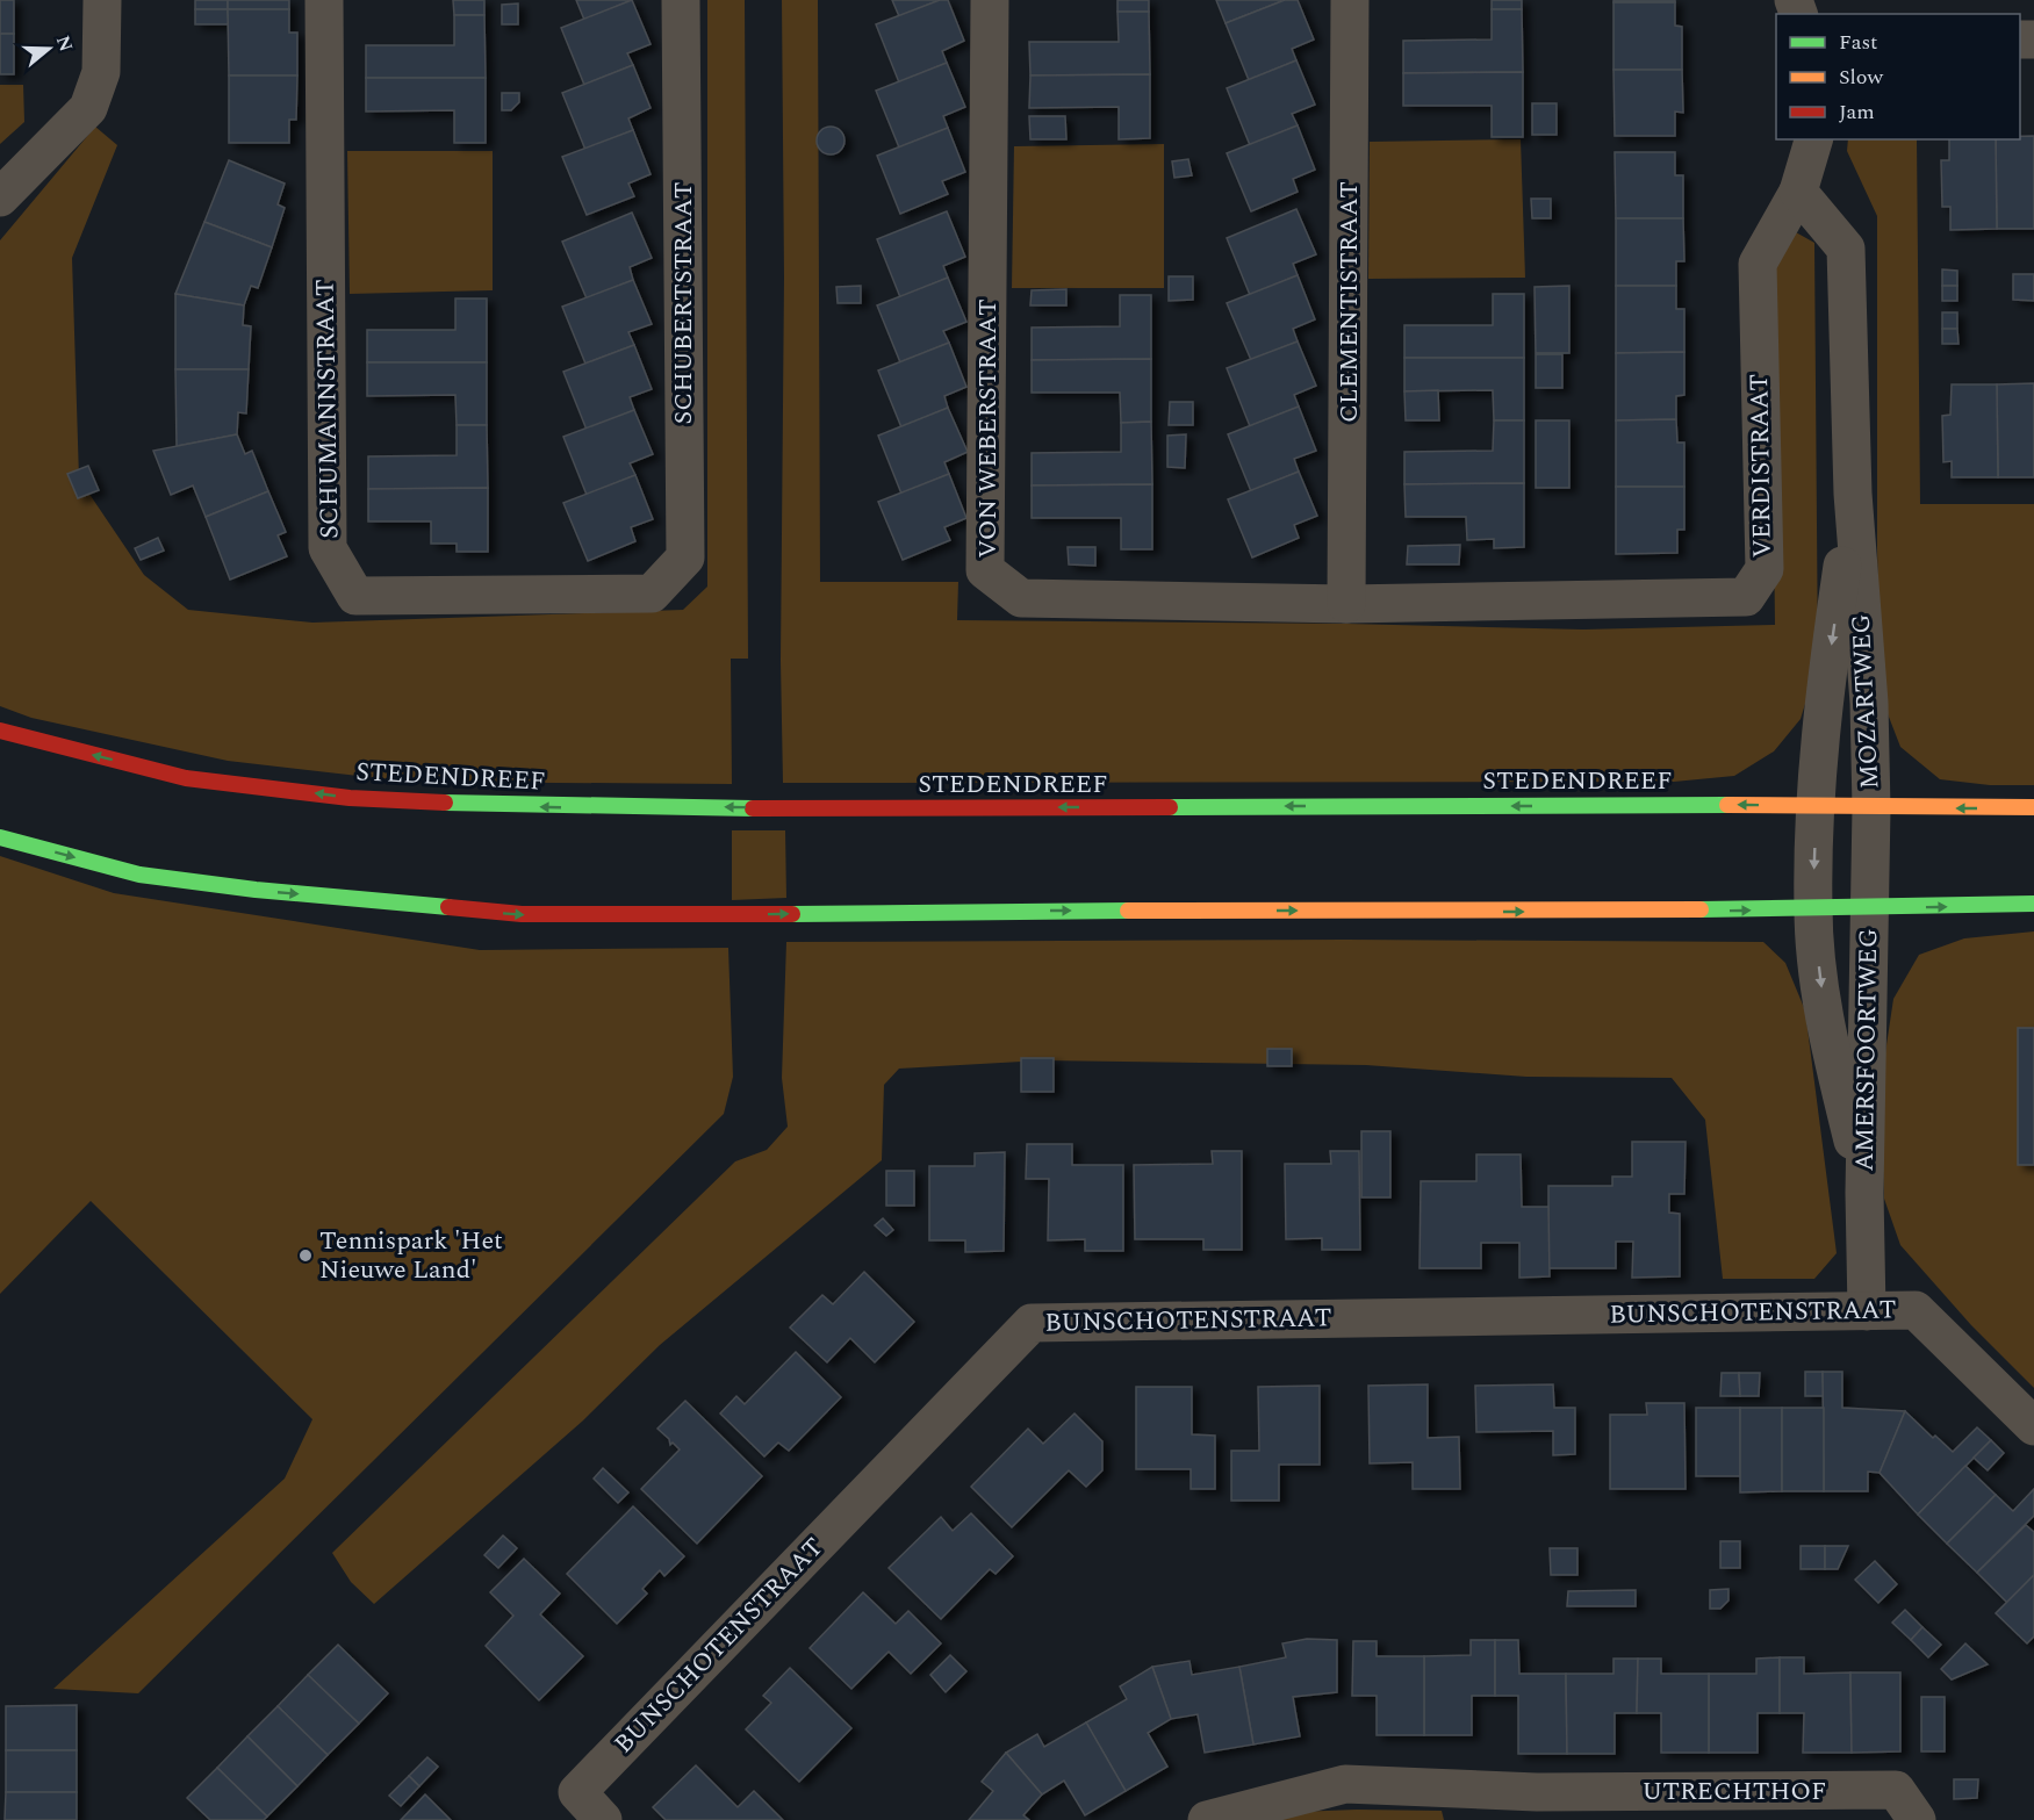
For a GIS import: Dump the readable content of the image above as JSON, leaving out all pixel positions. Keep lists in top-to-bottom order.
{
  "streets": {
    "main road": ["STEDENDREEF"],
    "street": [
      "CLEMENTISTRAAT",
      "SCHUBERTSTRAAT",
      "SCHUMANNSTRAAT",
      "VON WEBERSTRAAT",
      "VERDISTRAAT",
      "MOZARTWEG",
      "AMERSFOORTWEG",
      "BUNSCHOTENSTRAAT",
      "UTRECHTHOF"
    ]
  },
  "crossings": [
    ["CLEMENTISTRAAT", "VON WEBERSTRAAT"],
    ["CLEMENTISTRAAT", "VERDISTRAAT"],
    ["SCHUBERTSTRAAT", "SCHUMANNSTRAAT"],
    ["VON WEBERSTRAAT", "VERDISTRAAT"],
    ["VERDISTRAAT", "MOZARTWEG"],
    ["MOZARTWEG", "STEDENDREEF"],
    ["MOZARTWEG", "AMERSFOORTWEG"],
    ["STEDENDREEF", "AMERSFOORTWEG"],
    ["AMERSFOORTWEG", "BUNSCHOTENSTRAAT"]
  ],
  "places": ["Tennispark 'Het Nieuwe Land'"],
  "legend": ["Fast", "Slow", "Jam"],
  "north": "right"
}
